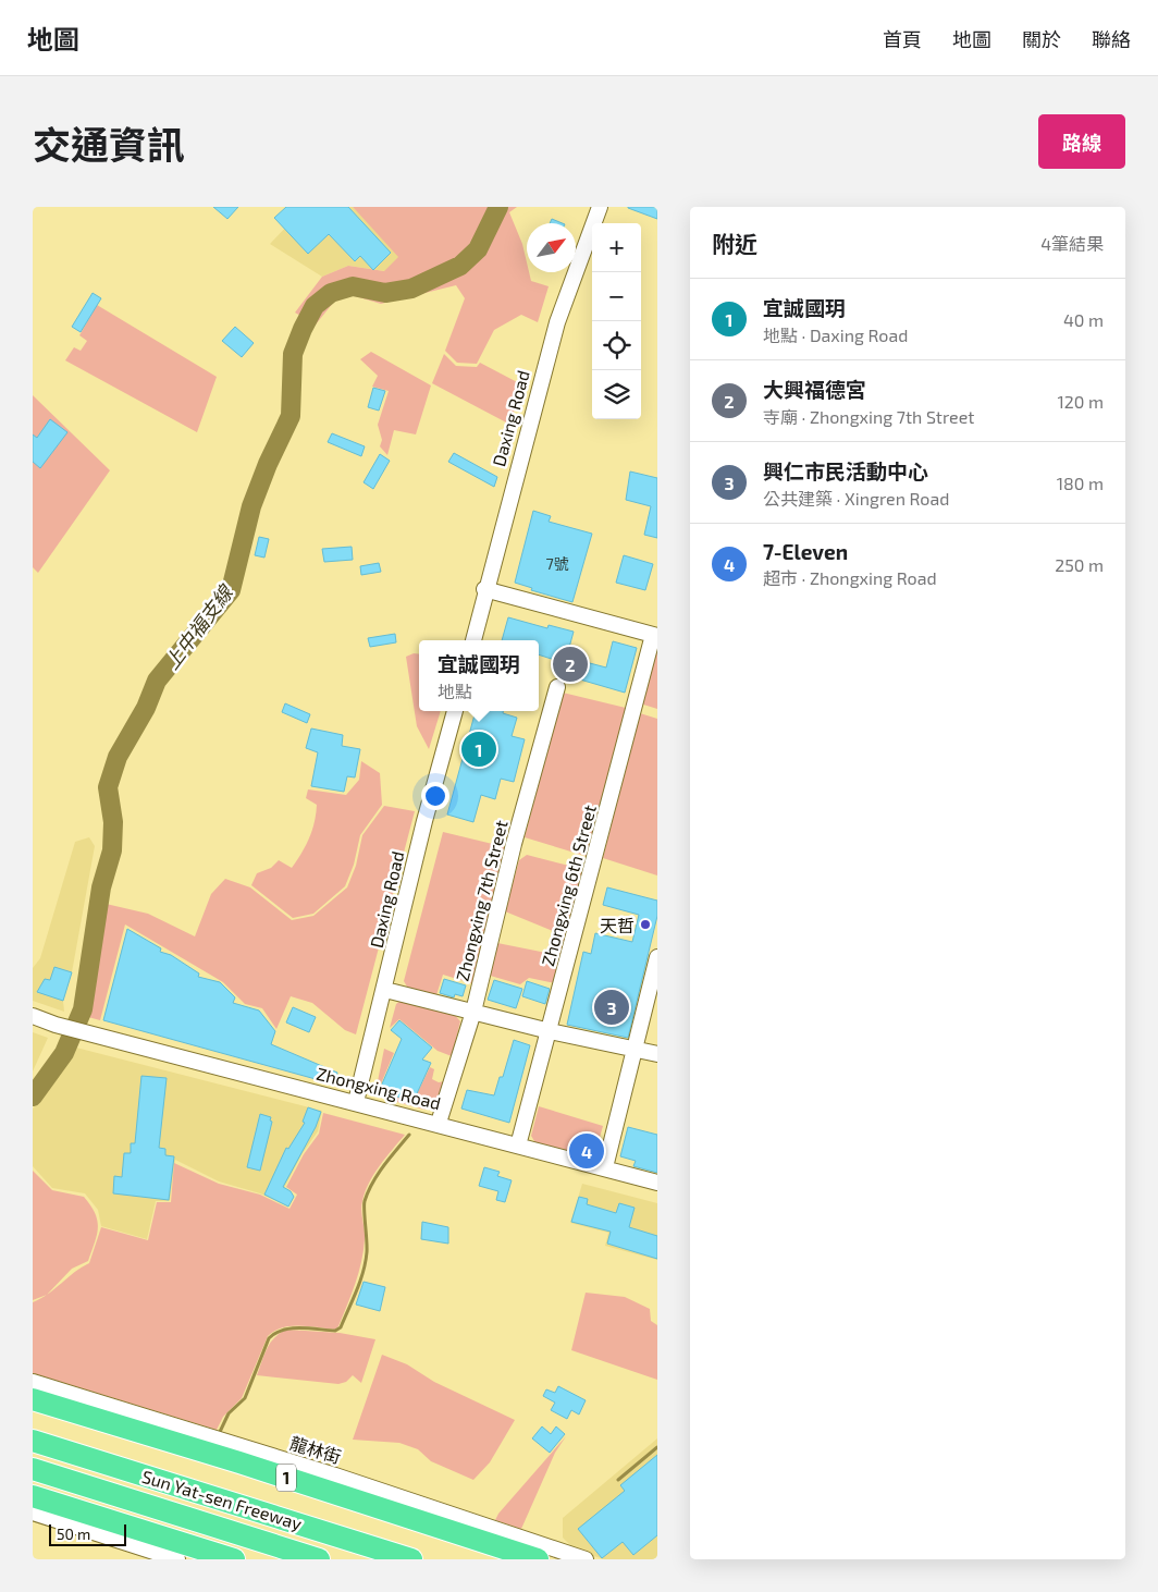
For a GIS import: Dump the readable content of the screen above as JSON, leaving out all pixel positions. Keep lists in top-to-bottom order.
{
  "streets": {
    "highway": ["1", "Sun Yat-sen Freeway"],
    "street": [
      "Daxing Road",
      "Zhongxing 6th Street",
      "Zhongxing 7th Street",
      "Zhongxing Road",
      "龍林街"
    ]
  },
  "crossings": [
    ["Daxing Road", "Zhongxing Road"],
    ["Zhongxing 6th Street", "Zhongxing Road"],
    ["Zhongxing 7th Street", "Zhongxing Road"]
  ],
  "water": ["上中福支線"],
  "places": ["天哲"],
  "house_numbers": ["7號"],
  "scale_bar": "50 m",
  "north": "top right",
  "page": {
    "header": "地圖",
    "nav": [
      "首頁",
      "地圖",
      "關於",
      "聯絡"
    ],
    "title": "交通資訊",
    "buttons": "路線",
    "heading": ["附近", "4筆結果"],
    "map_buttons": ["+", "−"],
    "list": [
      {
        "mark": "1",
        "name": "宜誠國玥",
        "note": "地點 · Daxing Road",
        "value": "40 m"
      },
      {
        "mark": "2",
        "name": "大興福德宮",
        "note": "寺廟 · Zhongxing 7th Street",
        "value": "120 m"
      },
      {
        "mark": "3",
        "name": "興仁市民活動中心",
        "note": "公共建築 · Xingren Road",
        "value": "180 m"
      },
      {
        "mark": "4",
        "name": "7-Eleven",
        "note": "超市 · Zhongxing Road",
        "value": "250 m"
      }
    ],
    "popup": ["宜誠國玥", "地點"],
    "pins": [
      "2",
      "1",
      "3",
      "4"
    ],
    "scale": "50 m"
  }
}
